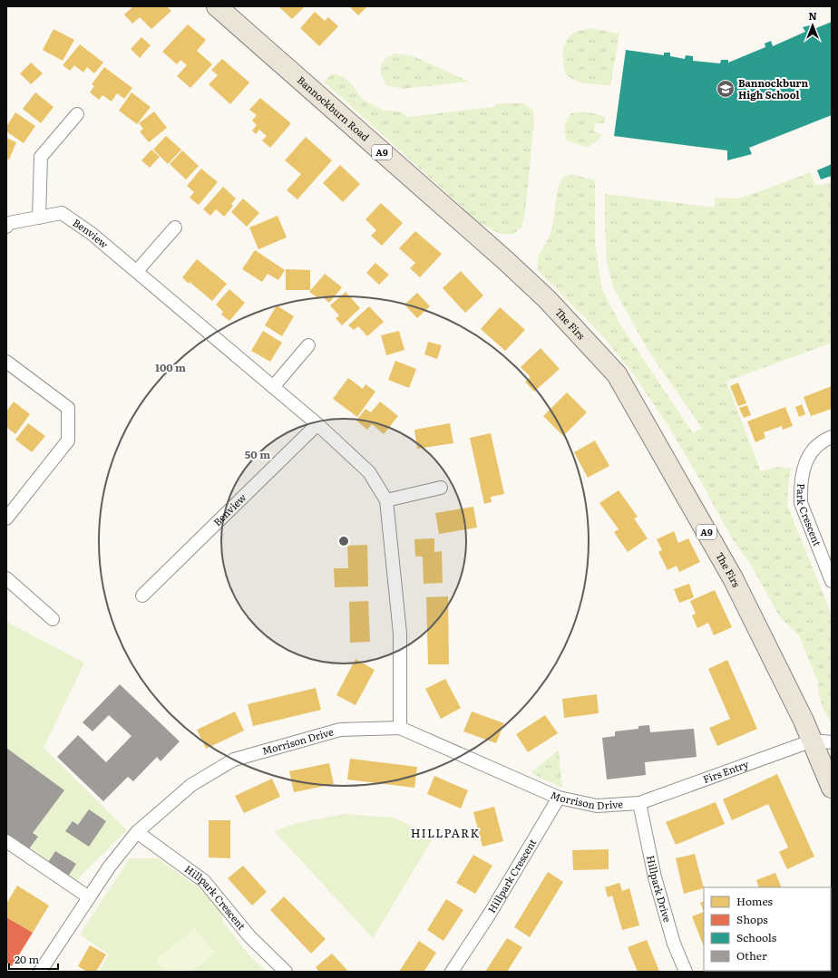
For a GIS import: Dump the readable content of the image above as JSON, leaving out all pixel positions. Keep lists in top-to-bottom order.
{
  "streets": {
    "main road": ["Bannockburn Road", "A9", "The Firs"],
    "street": [
      "Benview",
      "Park Crescent",
      "Morrison Drive",
      "Firs Entry",
      "Hillpark Crescent",
      "Hillpark Drive"
    ]
  },
  "crossings": [
    ["Bannockburn Road", "The Firs"],
    ["Benview", "Morrison Drive"],
    ["The Firs", "Firs Entry"],
    ["Morrison Drive", "Firs Entry"],
    ["Morrison Drive", "Hillpark Crescent"],
    ["Morrison Drive", "Hillpark Drive"],
    ["Firs Entry", "Hillpark Drive"]
  ],
  "districts": ["HILLPARK"],
  "places": {
    "school or university": ["Bannockburn High School"]
  },
  "legend": [
    "Homes",
    "Shops",
    "Schools",
    "Other"
  ],
  "scale_bar": "20 m",
  "north": "top",
  "rings": ["100 m", "50 m"]
}
